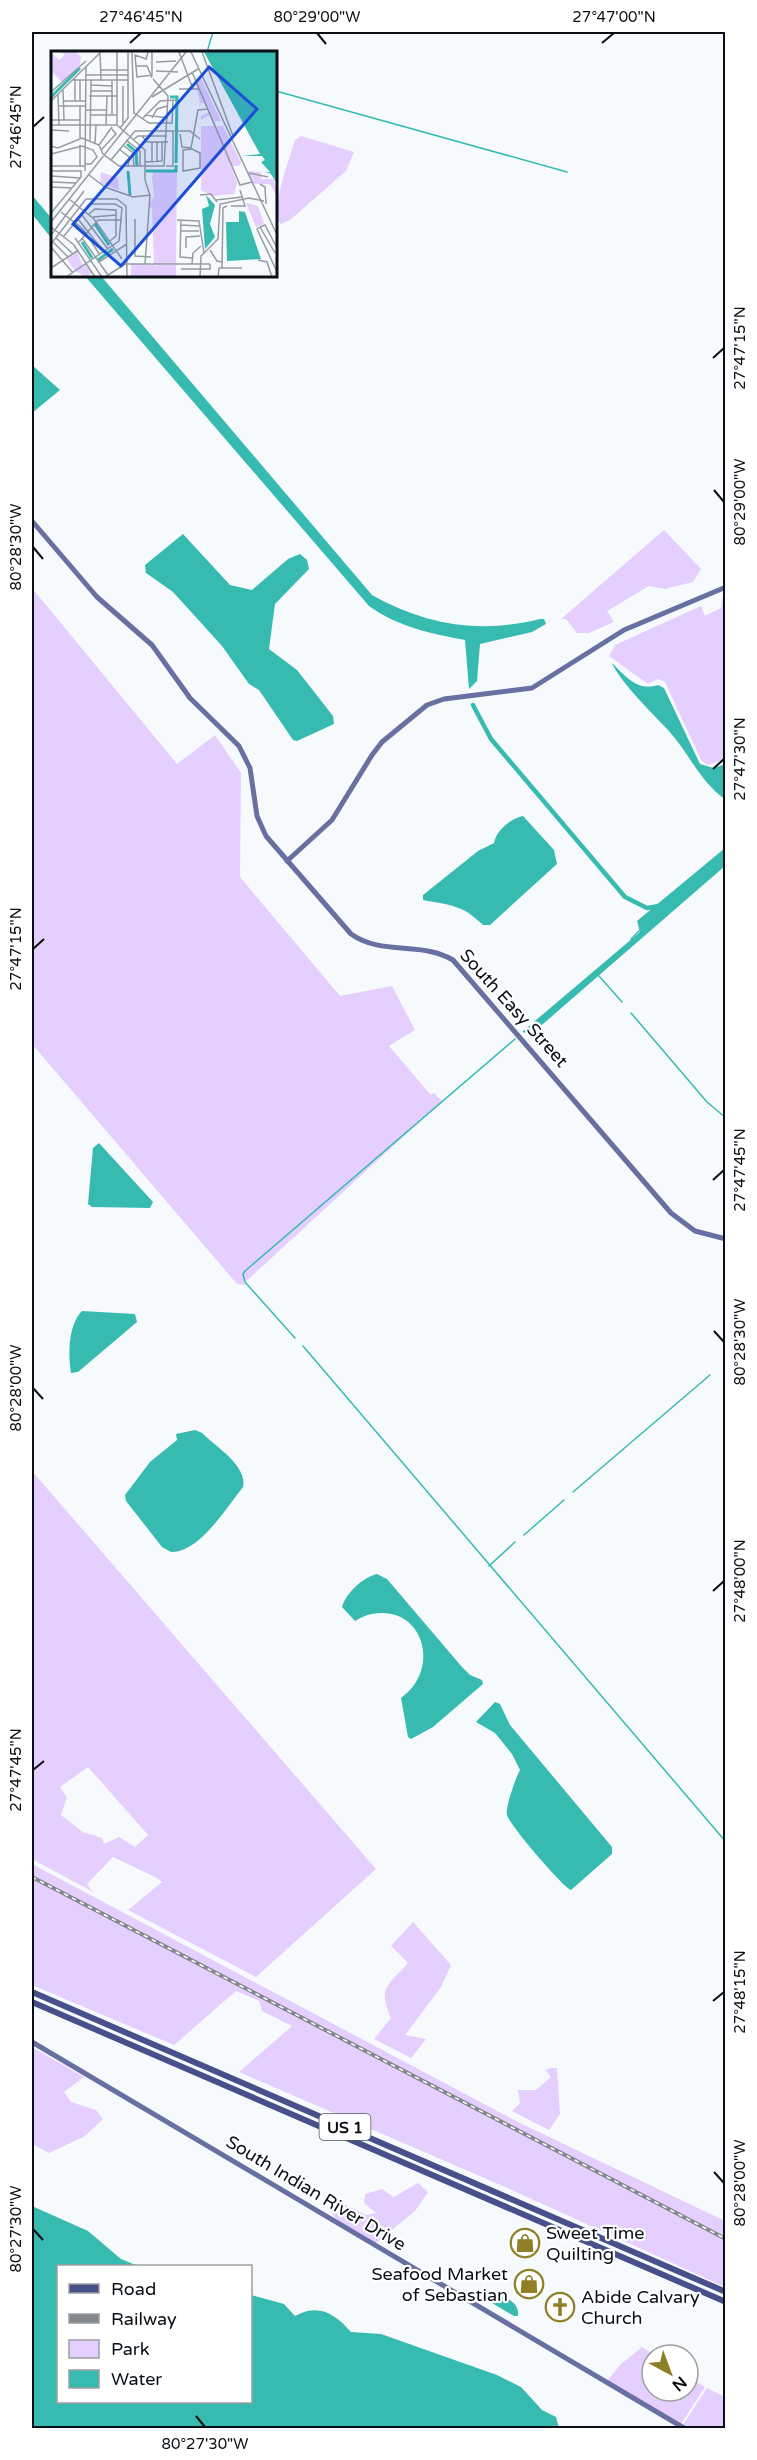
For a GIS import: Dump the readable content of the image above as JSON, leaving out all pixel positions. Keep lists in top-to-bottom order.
{
  "streets": {
    "main road": ["US 1"],
    "street": ["South Easy Street", "South Indian River Drive"]
  },
  "places": {
    "shop": ["Sweet Time Quilting", "Seafood Market of Sebastian"],
    "church": ["Abide Calvary Church"]
  },
  "legend": [
    "Road",
    "Railway",
    "Park",
    "Water"
  ],
  "north": "bottom right",
  "coordinates": [
    "27°46'45\"N",
    "80°29'00\"W",
    "27°47'00\"N",
    "27°47'15\"N",
    "80°28'30\"W",
    "27°47'30\"N",
    "27°47'45\"N",
    "80°28'00\"W",
    "27°48'00\"N",
    "27°48'15\"N",
    "80°27'30\"W"
  ]
}
